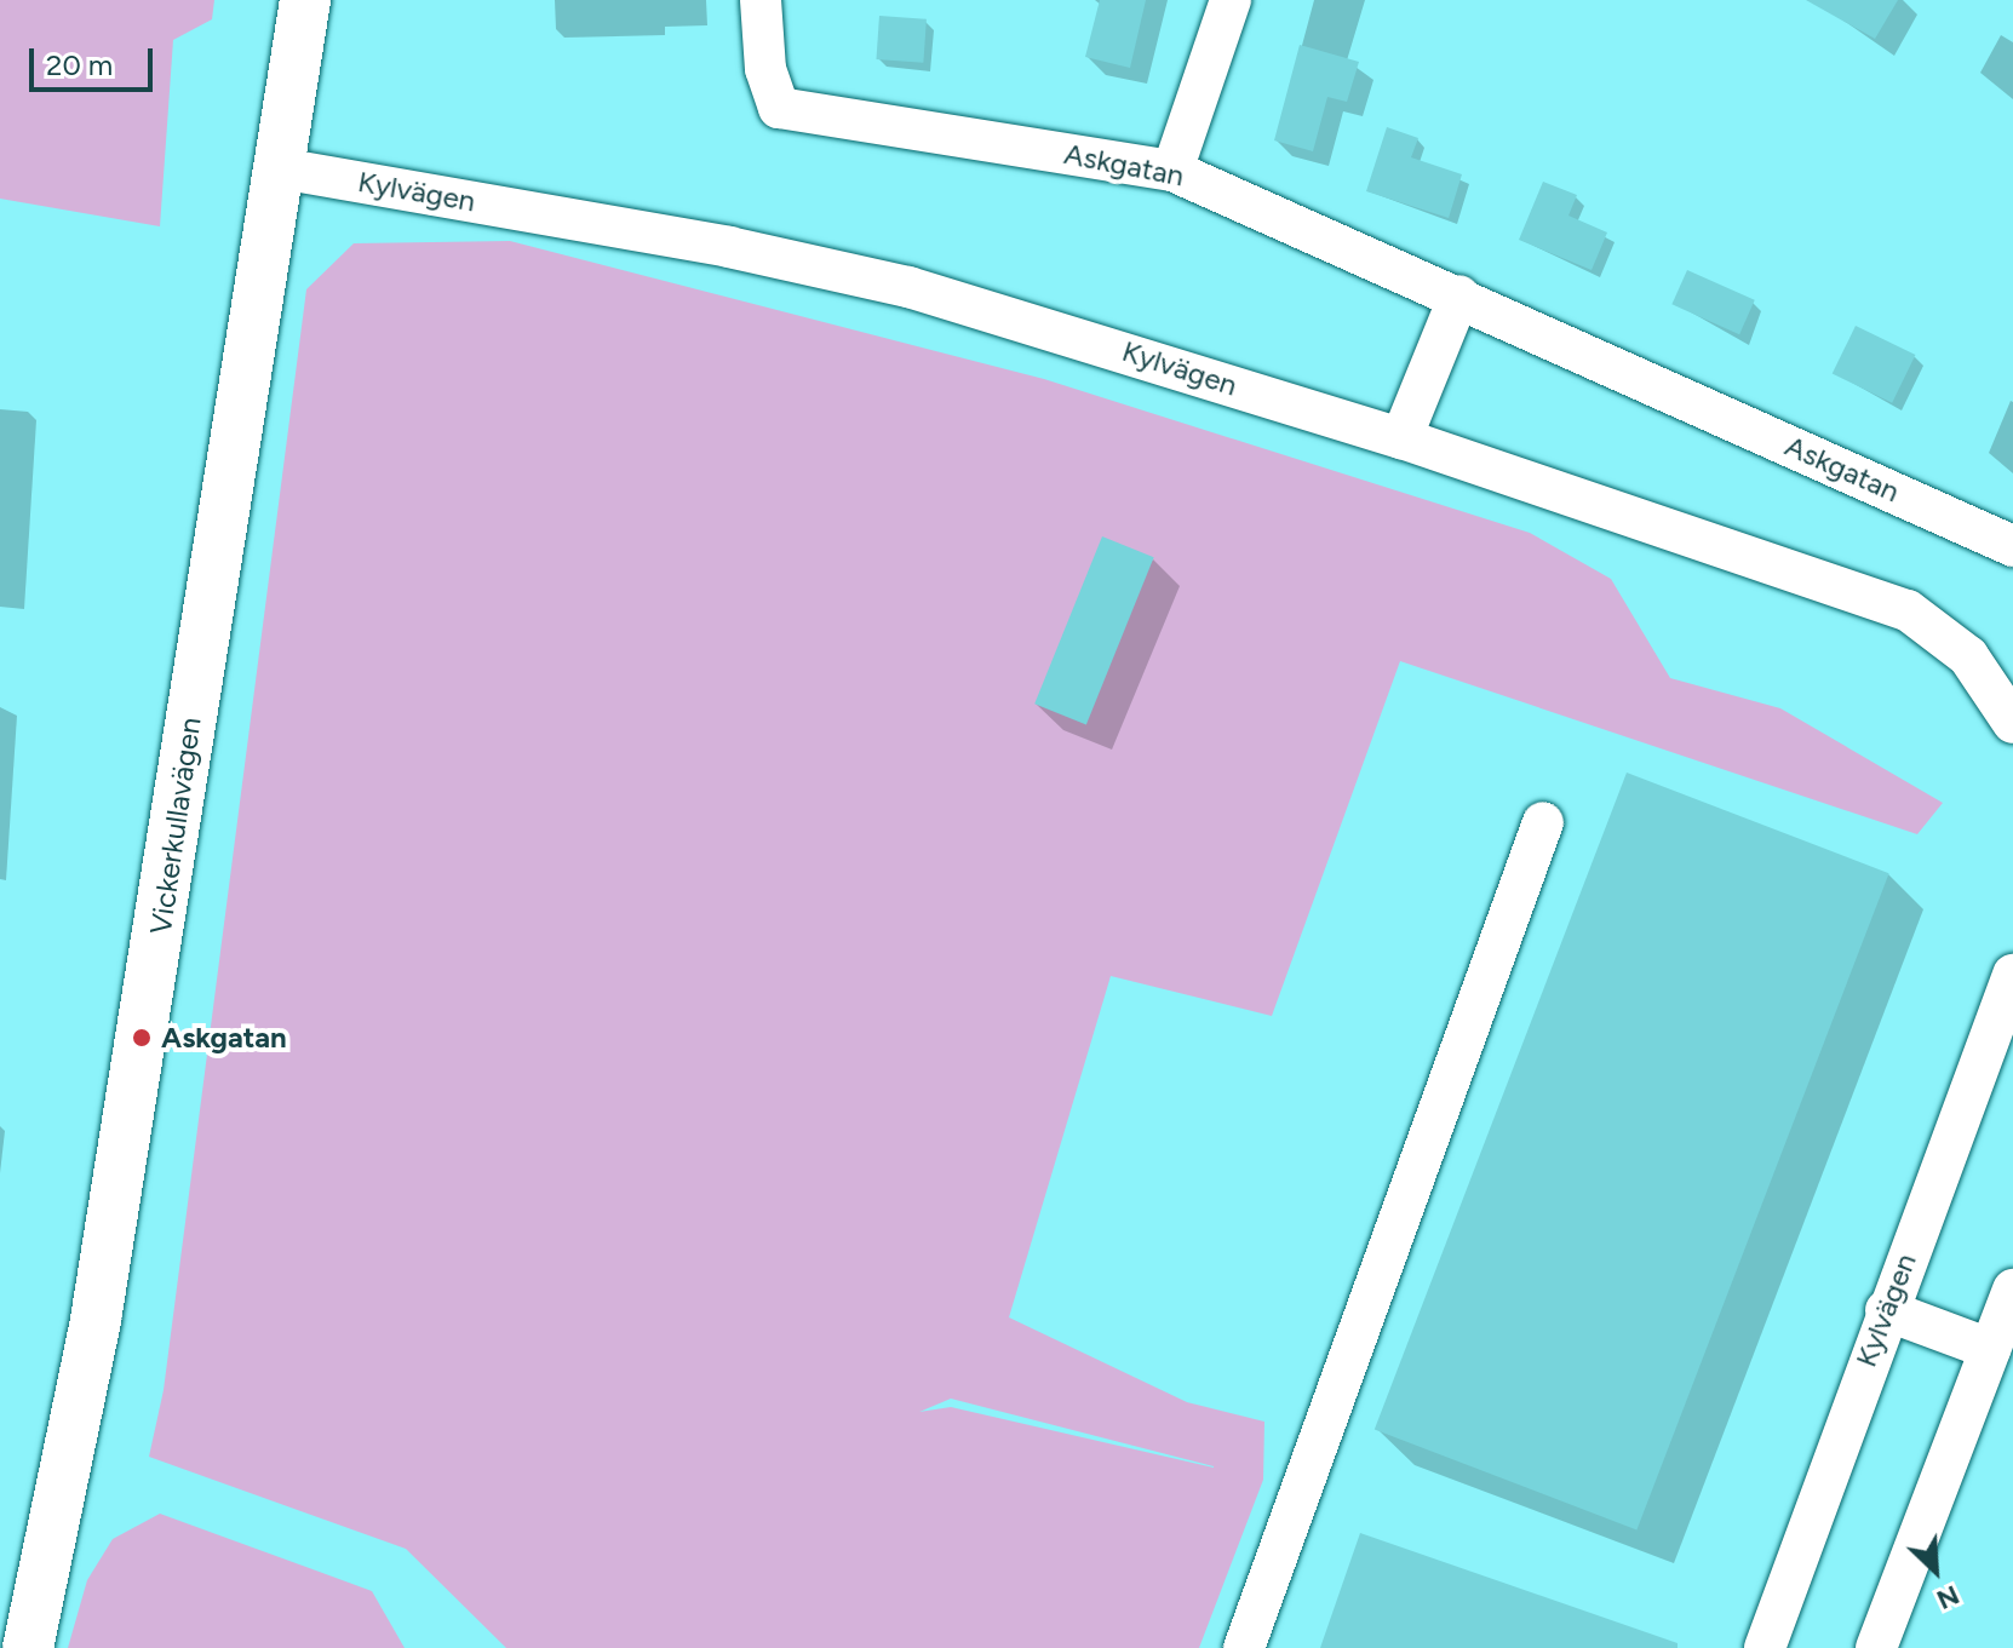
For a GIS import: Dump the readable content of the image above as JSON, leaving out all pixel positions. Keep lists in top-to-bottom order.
{
  "streets": {
    "main road": ["Vickerkullavägen"],
    "street": ["Askgatan", "Kylvägen"]
  },
  "crossings": [
    ["Kylvägen", "Vickerkullavägen"]
  ],
  "places": ["Askgatan"],
  "scale_bar": "20 m",
  "north": "bottom right"
}
